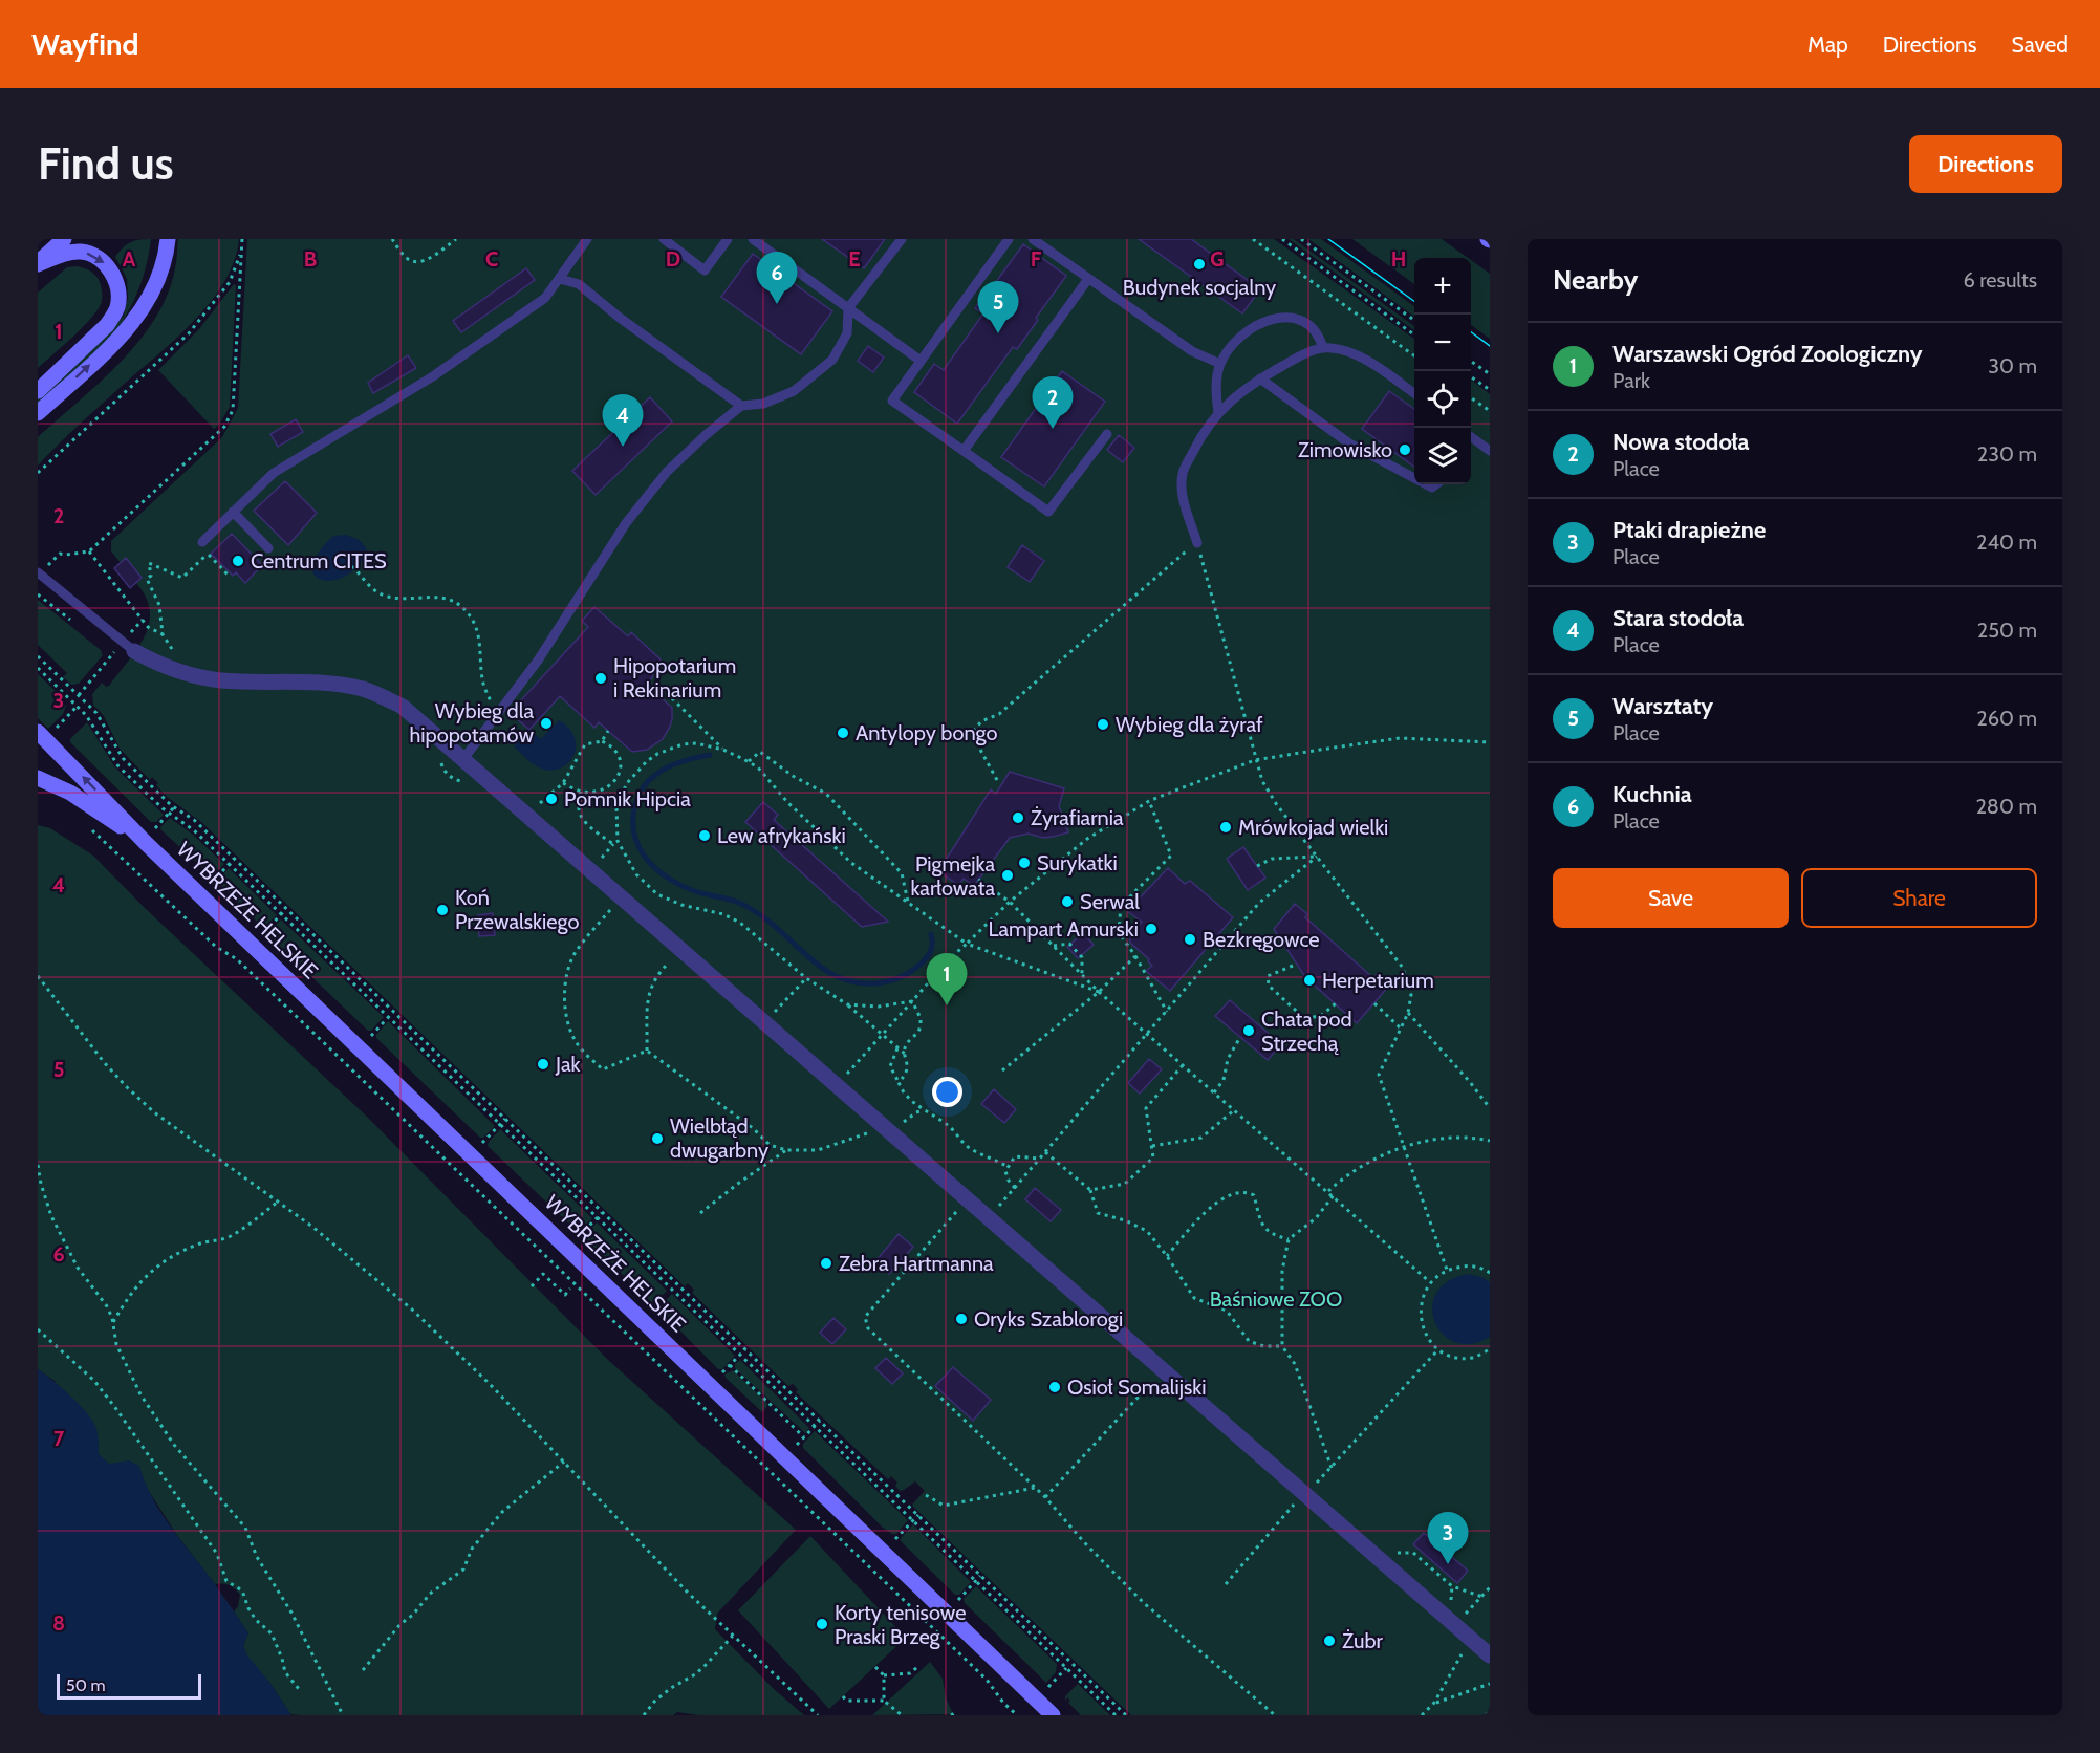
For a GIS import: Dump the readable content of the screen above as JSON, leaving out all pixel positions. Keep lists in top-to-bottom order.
{
  "streets": {
    "main road": ["WYBRZEŻE HELSKIE"]
  },
  "parks": ["Baśniowe ZOO"],
  "places": [
    "Budynek socjalny",
    "Zimowisko",
    "Centrum CITES",
    "Hipopotarium i Rekinarium",
    "Wybieg dla hipopotamów",
    "Wybieg dla żyraf",
    "Antylopy bongo",
    "Pomnik Hipcia",
    "Żyrafiarnia",
    "Mrówkojad wielki",
    "Lew afrykański",
    "Surykatki",
    "Pigmejka karłowata",
    "Serwal",
    "Koń Przewalskiego",
    "Lampart Amurski",
    "Bezkręgowce",
    "Herpetarium",
    "Chata pod Strzechą",
    "Jak",
    "Wielbłąd dwugarbny",
    "Zebra Hartmanna",
    "Oryks Szablorogi",
    "Osioł Somalijski",
    "Korty tenisowe Praski Brzeg",
    "Żubr"
  ],
  "scale_bar": "50 m",
  "page": {
    "header": "Wayfind",
    "nav": ["Map", "Directions", "Saved"],
    "buttons": [
      "Directions",
      ["Save", "Share"]
    ],
    "title": "Find us",
    "heading": ["Nearby", "6 results"],
    "pins": [
      "6",
      "5",
      "2",
      "4",
      "1",
      "3"
    ],
    "map_buttons": ["+", "−"],
    "list": [
      {
        "mark": "1",
        "name": "Warszawski Ogród Zoologiczny",
        "note": "Park",
        "value": "30 m"
      },
      {
        "mark": "2",
        "name": "Nowa stodoła",
        "note": "Place",
        "value": "230 m"
      },
      {
        "mark": "3",
        "name": "Ptaki drapieżne",
        "note": "Place",
        "value": "240 m"
      },
      {
        "mark": "4",
        "name": "Stara stodoła",
        "note": "Place",
        "value": "250 m"
      },
      {
        "mark": "5",
        "name": "Warsztaty",
        "note": "Place",
        "value": "260 m"
      },
      {
        "mark": "6",
        "name": "Kuchnia",
        "note": "Place",
        "value": "280 m"
      }
    ],
    "scale": "50 m"
  },
  "grid": {
    "columns": [
      "A",
      "B",
      "C",
      "D",
      "E",
      "F",
      "G",
      "H"
    ],
    "rows": [
      "1",
      "2",
      "3",
      "4",
      "5",
      "6",
      "7",
      "8"
    ]
  }
}
